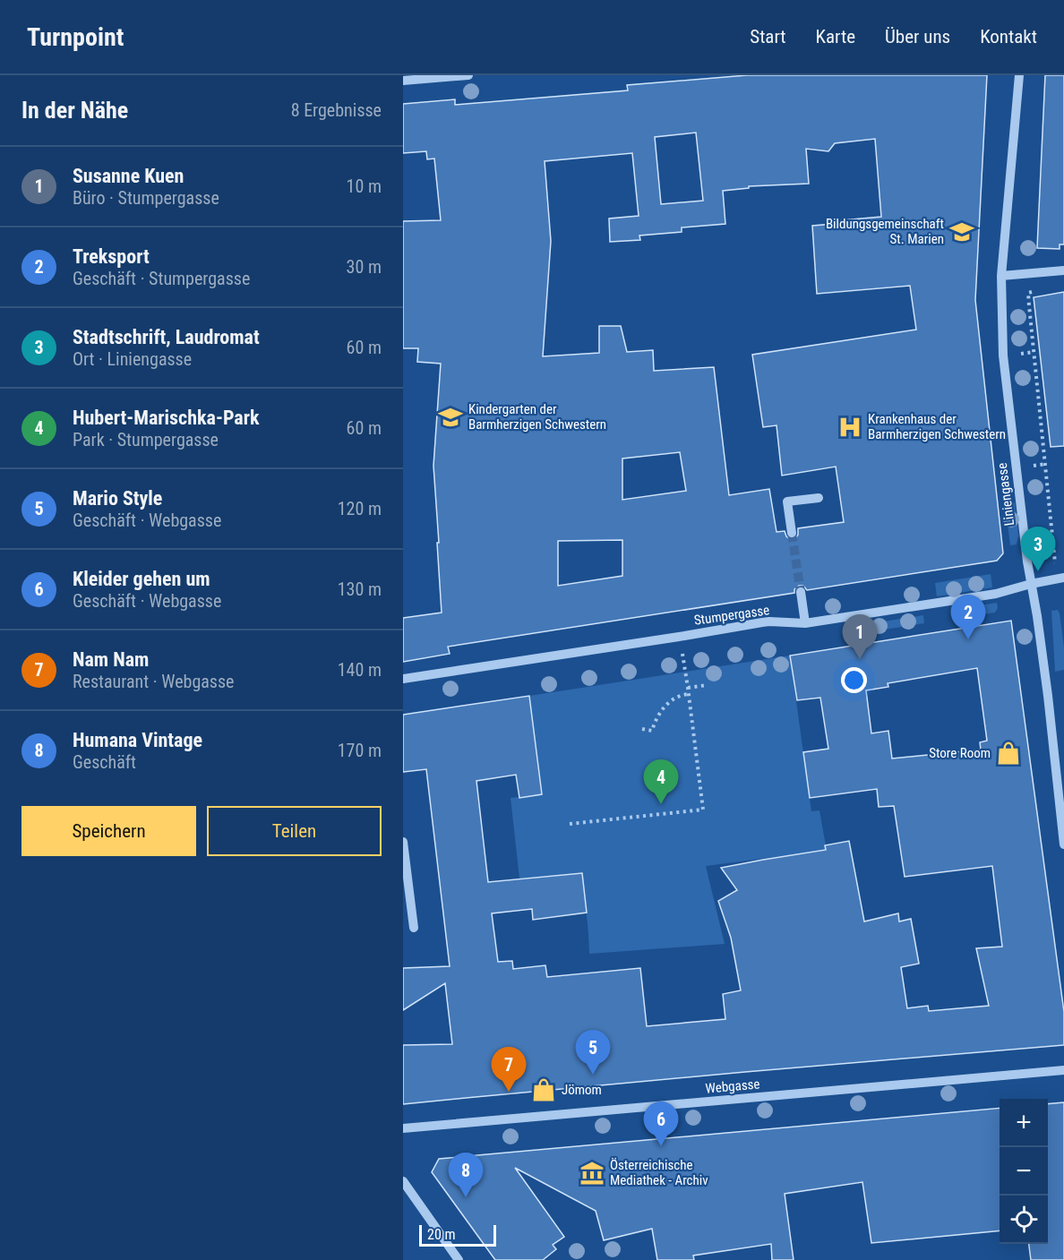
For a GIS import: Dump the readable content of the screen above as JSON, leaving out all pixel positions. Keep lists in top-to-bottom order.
{
  "streets": {
    "street": ["Liniengasse", "Stumpergasse", "Webgasse"]
  },
  "crossings": [
    ["Liniengasse", "Stumpergasse"]
  ],
  "places": {
    "school or university": ["Bildungsgemeinschaft St. Marien", "Kindergarten der Barmherzigen Schwestern"],
    "hospital": ["Krankenhaus der Barmherzigen Schwestern"],
    "shop": ["Store Room", "Jömom"],
    "museum": ["Österreichische Mediathek - Archiv"]
  },
  "scale_bar": "20 m",
  "page": {
    "header": "Turnpoint",
    "nav": [
      "Start",
      "Karte",
      "Über uns",
      "Kontakt"
    ],
    "heading": ["In der Nähe", "8 Ergebnisse"],
    "list": [
      {
        "mark": "1",
        "name": "Susanne Kuen",
        "note": "Büro · Stumpergasse",
        "value": "10 m"
      },
      {
        "mark": "2",
        "name": "Treksport",
        "note": "Geschäft · Stumpergasse",
        "value": "30 m"
      },
      {
        "mark": "3",
        "name": "Stadtschrift, Laudromat",
        "note": "Ort · Liniengasse",
        "value": "60 m"
      },
      {
        "mark": "4",
        "name": "Hubert-Marischka-Park",
        "note": "Park · Stumpergasse",
        "value": "60 m"
      },
      {
        "mark": "5",
        "name": "Mario Style",
        "note": "Geschäft · Webgasse",
        "value": "120 m"
      },
      {
        "mark": "6",
        "name": "Kleider gehen um",
        "note": "Geschäft · Webgasse",
        "value": "130 m"
      },
      {
        "mark": "7",
        "name": "Nam Nam",
        "note": "Restaurant · Webgasse",
        "value": "140 m"
      },
      {
        "mark": "8",
        "name": "Humana Vintage",
        "note": "Geschäft",
        "value": "170 m"
      }
    ],
    "pins": [
      "3",
      "2",
      "1",
      "4",
      "5",
      "7",
      "6",
      "8"
    ],
    "buttons": ["Speichern", "Teilen"],
    "map_buttons": ["+", "−"],
    "scale": "20 m"
  }
}
